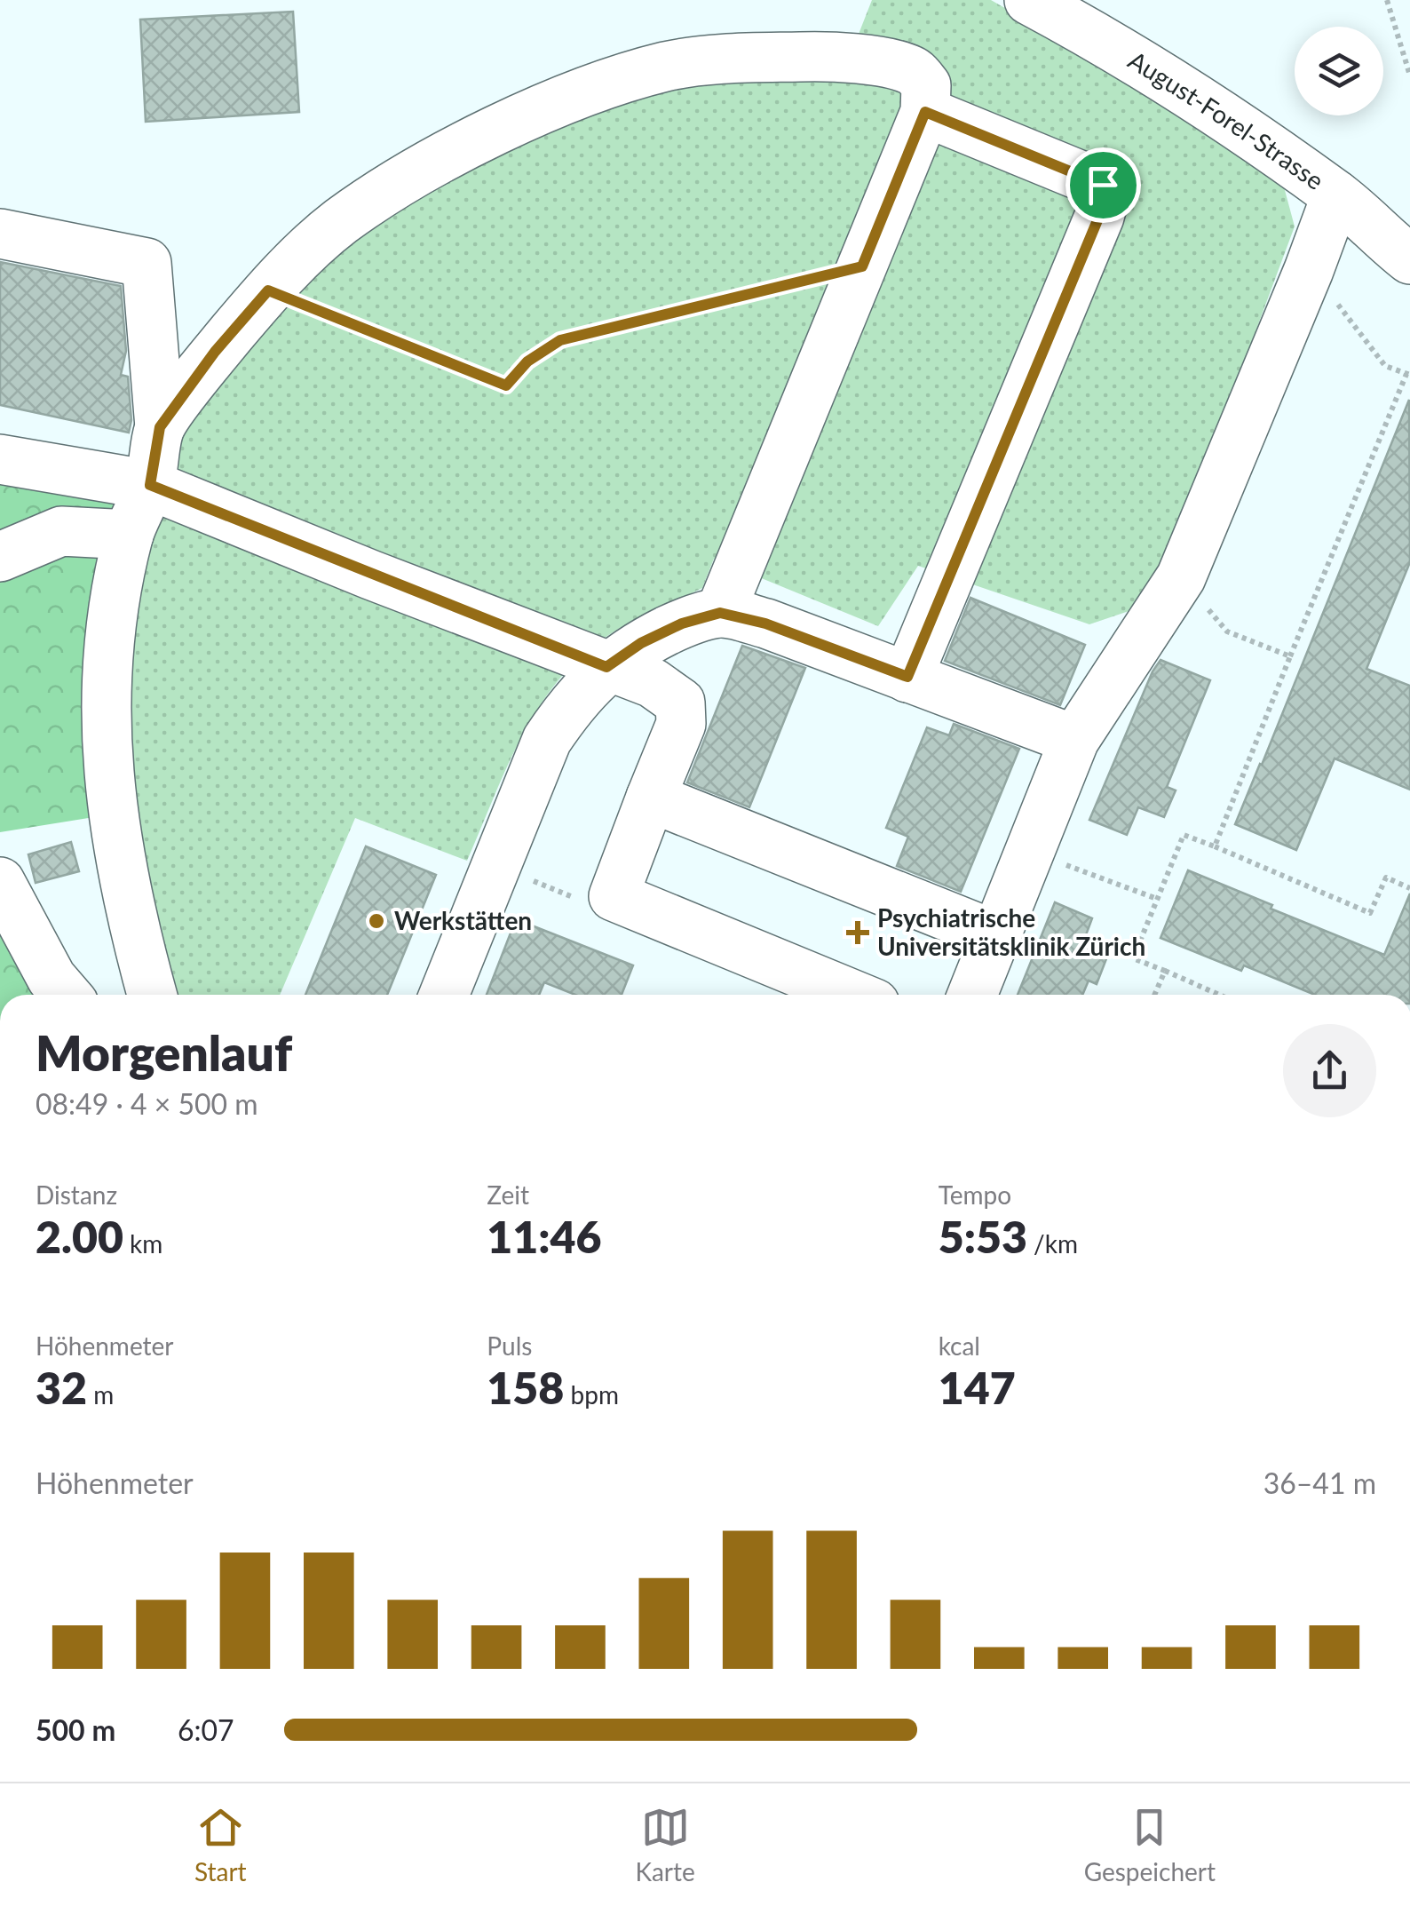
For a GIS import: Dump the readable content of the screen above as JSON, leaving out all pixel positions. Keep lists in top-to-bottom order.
{
  "streets": {
    "street": ["August-Forel-Strasse"]
  },
  "places": {
    "other": ["Werkstätten"],
    "health": ["Psychiatrische Universitätsklinik Zürich"]
  },
  "page": {
    "heading": ["Morgenlauf", "08:49 · 4 × 500 m"],
    "stats": [
      ["Distanz", "2.00 km"],
      ["Zeit", "11:46"],
      ["Tempo", "5:53 /km"],
      ["Höhenmeter", "32 m"],
      ["Puls", "158 bpm"],
      ["kcal", "147"]
    ],
    "chart": ["Höhenmeter", "36–41 m"],
    "list": [
      {
        "name": "500 m",
        "note": "6:07"
      }
    ],
    "tabs": ["Start", "Karte", "Gespeichert"]
  }
}
